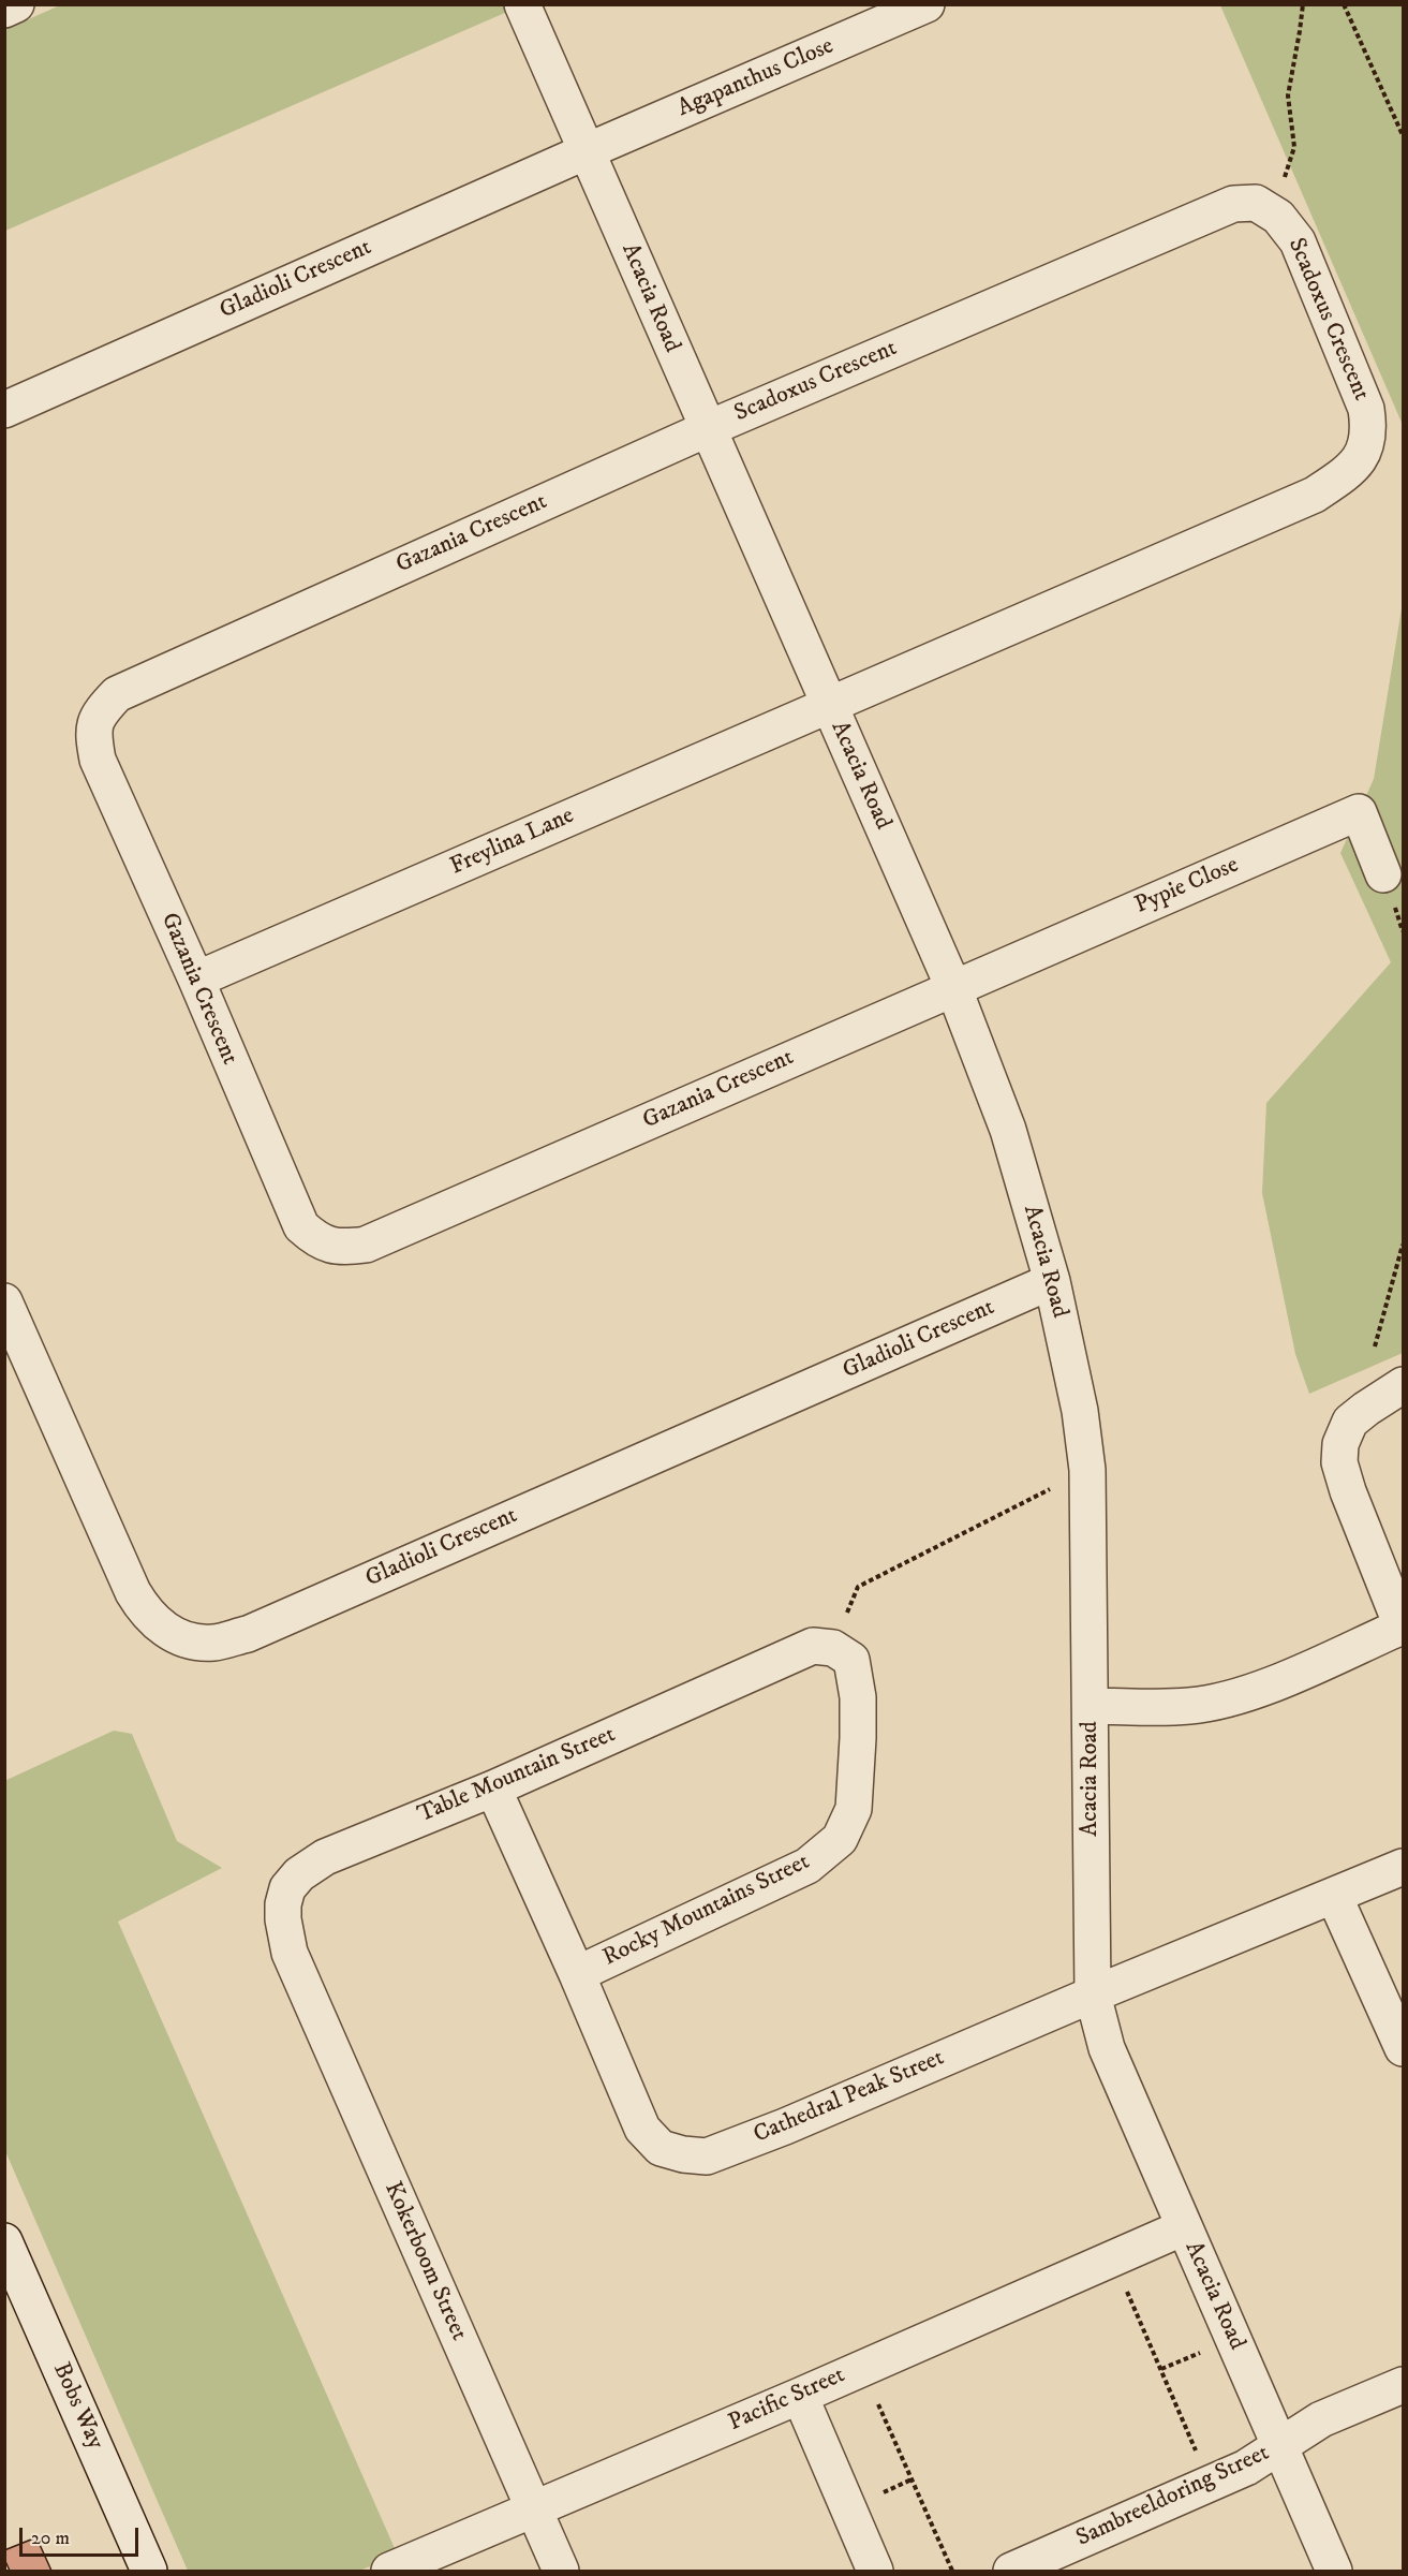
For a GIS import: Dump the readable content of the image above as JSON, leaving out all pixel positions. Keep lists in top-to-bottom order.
{
  "streets": {
    "street": [
      "Agapanthus Close",
      "Gladioli Crescent",
      "Acacia Road",
      "Scadoxus Crescent",
      "Gazania Crescent",
      "Freylina Lane",
      "Pypie Close",
      "Table Mountain Street",
      "Rocky Mountains Street",
      "Cathedral Peak Street",
      "Kokerboom Street",
      "Pacific Street",
      "Bobs Way",
      "Sambreeldoring Street"
    ]
  },
  "crossings": [
    ["Agapanthus Close", "Gladioli Crescent"],
    ["Agapanthus Close", "Acacia Road"],
    ["Gladioli Crescent", "Acacia Road"],
    ["Acacia Road", "Scadoxus Crescent"],
    ["Acacia Road", "Gazania Crescent"],
    ["Acacia Road", "Freylina Lane"],
    ["Acacia Road", "Pypie Close"],
    ["Acacia Road", "Cathedral Peak Street"],
    ["Acacia Road", "Pacific Street"],
    ["Acacia Road", "Sambreeldoring Street"],
    ["Scadoxus Crescent", "Gazania Crescent"],
    ["Scadoxus Crescent", "Freylina Lane"],
    ["Gazania Crescent", "Freylina Lane"],
    ["Gazania Crescent", "Pypie Close"],
    ["Table Mountain Street", "Rocky Mountains Street"],
    ["Table Mountain Street", "Cathedral Peak Street"],
    ["Table Mountain Street", "Kokerboom Street"],
    ["Rocky Mountains Street", "Cathedral Peak Street"],
    ["Kokerboom Street", "Pacific Street"]
  ],
  "scale_bar": "20 m"
}
